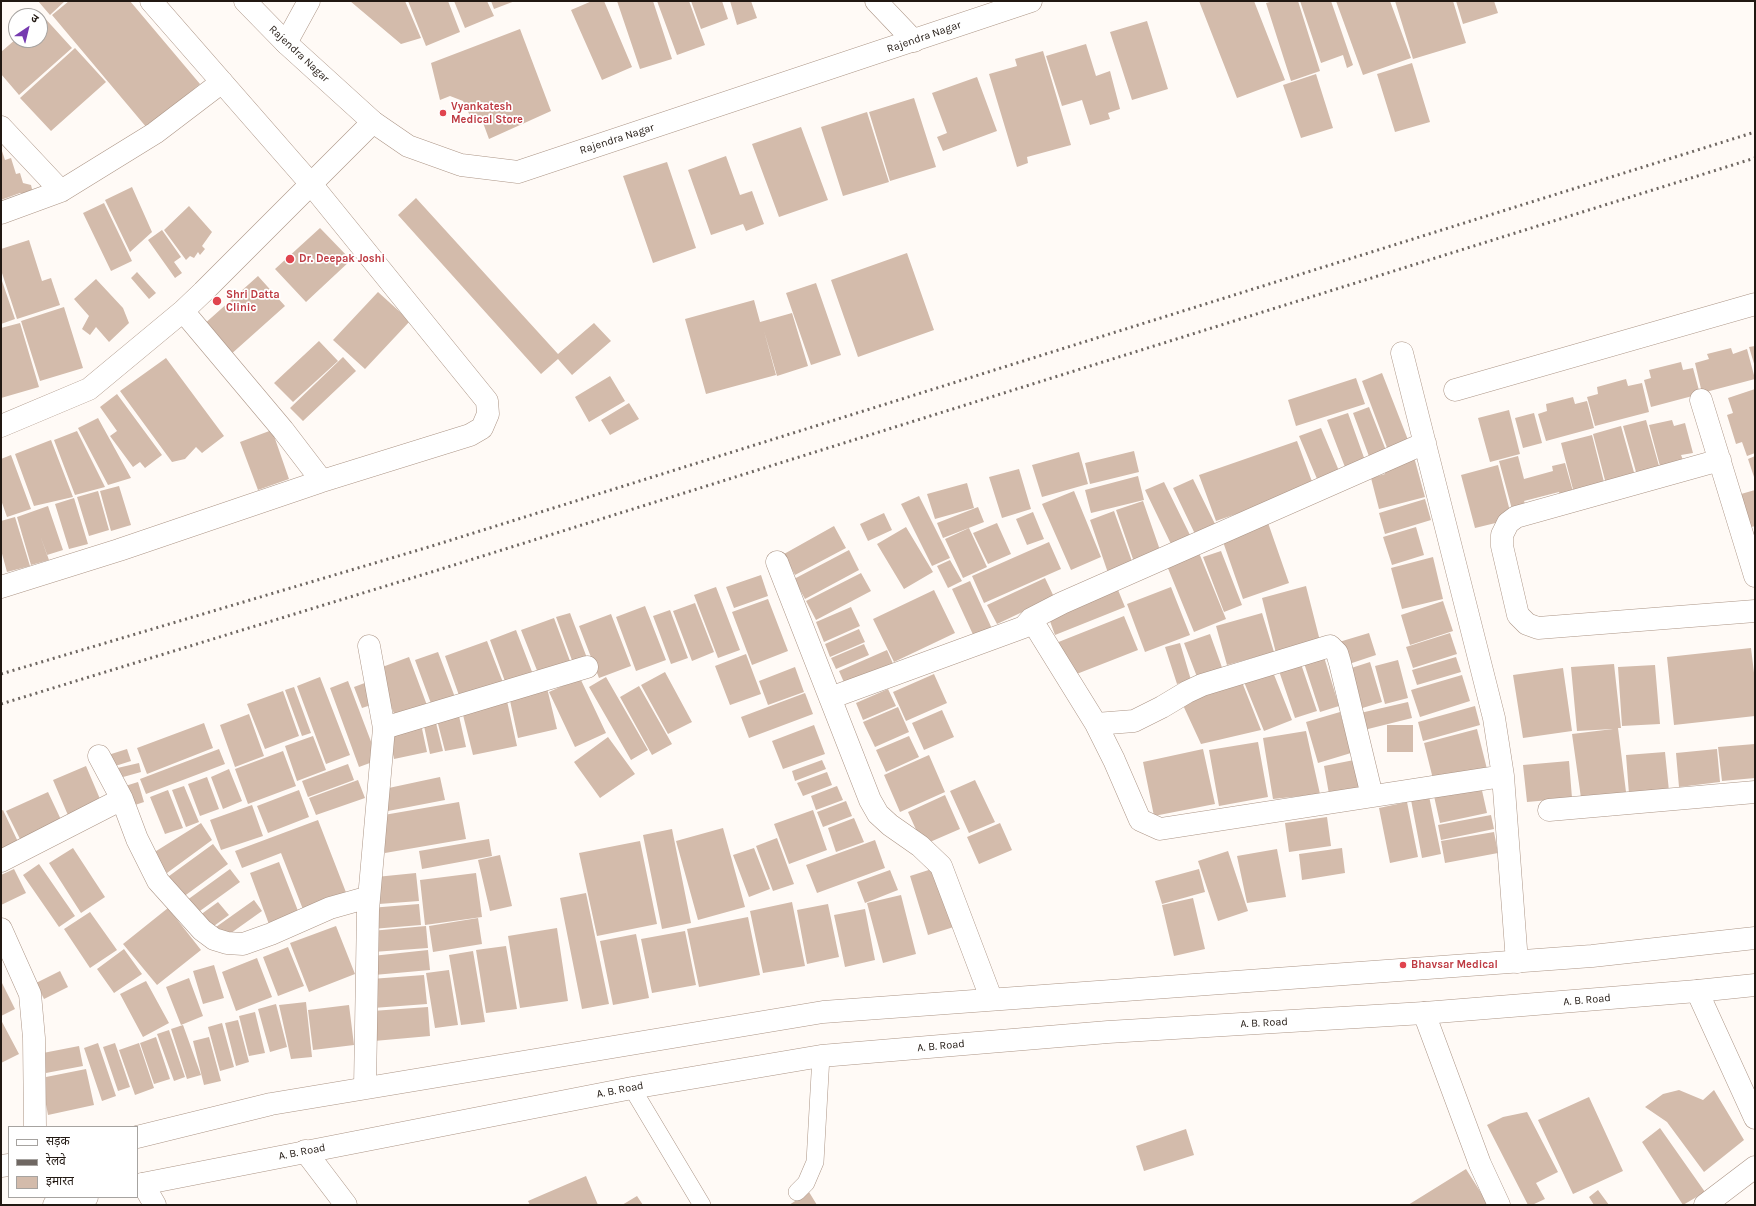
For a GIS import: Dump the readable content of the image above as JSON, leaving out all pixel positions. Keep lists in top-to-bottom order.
{
  "streets": {
    "street": ["Rajendra Nagar", "A. B. Road"]
  },
  "places": [
    "Vyankatesh Medical Store",
    "Dr. Deepak Joshi",
    "Shri Datta Clinic",
    "Bhavsar Medical"
  ],
  "legend": ["सड़क", "रेलवे", "इमारत"],
  "north": "top right"
}
